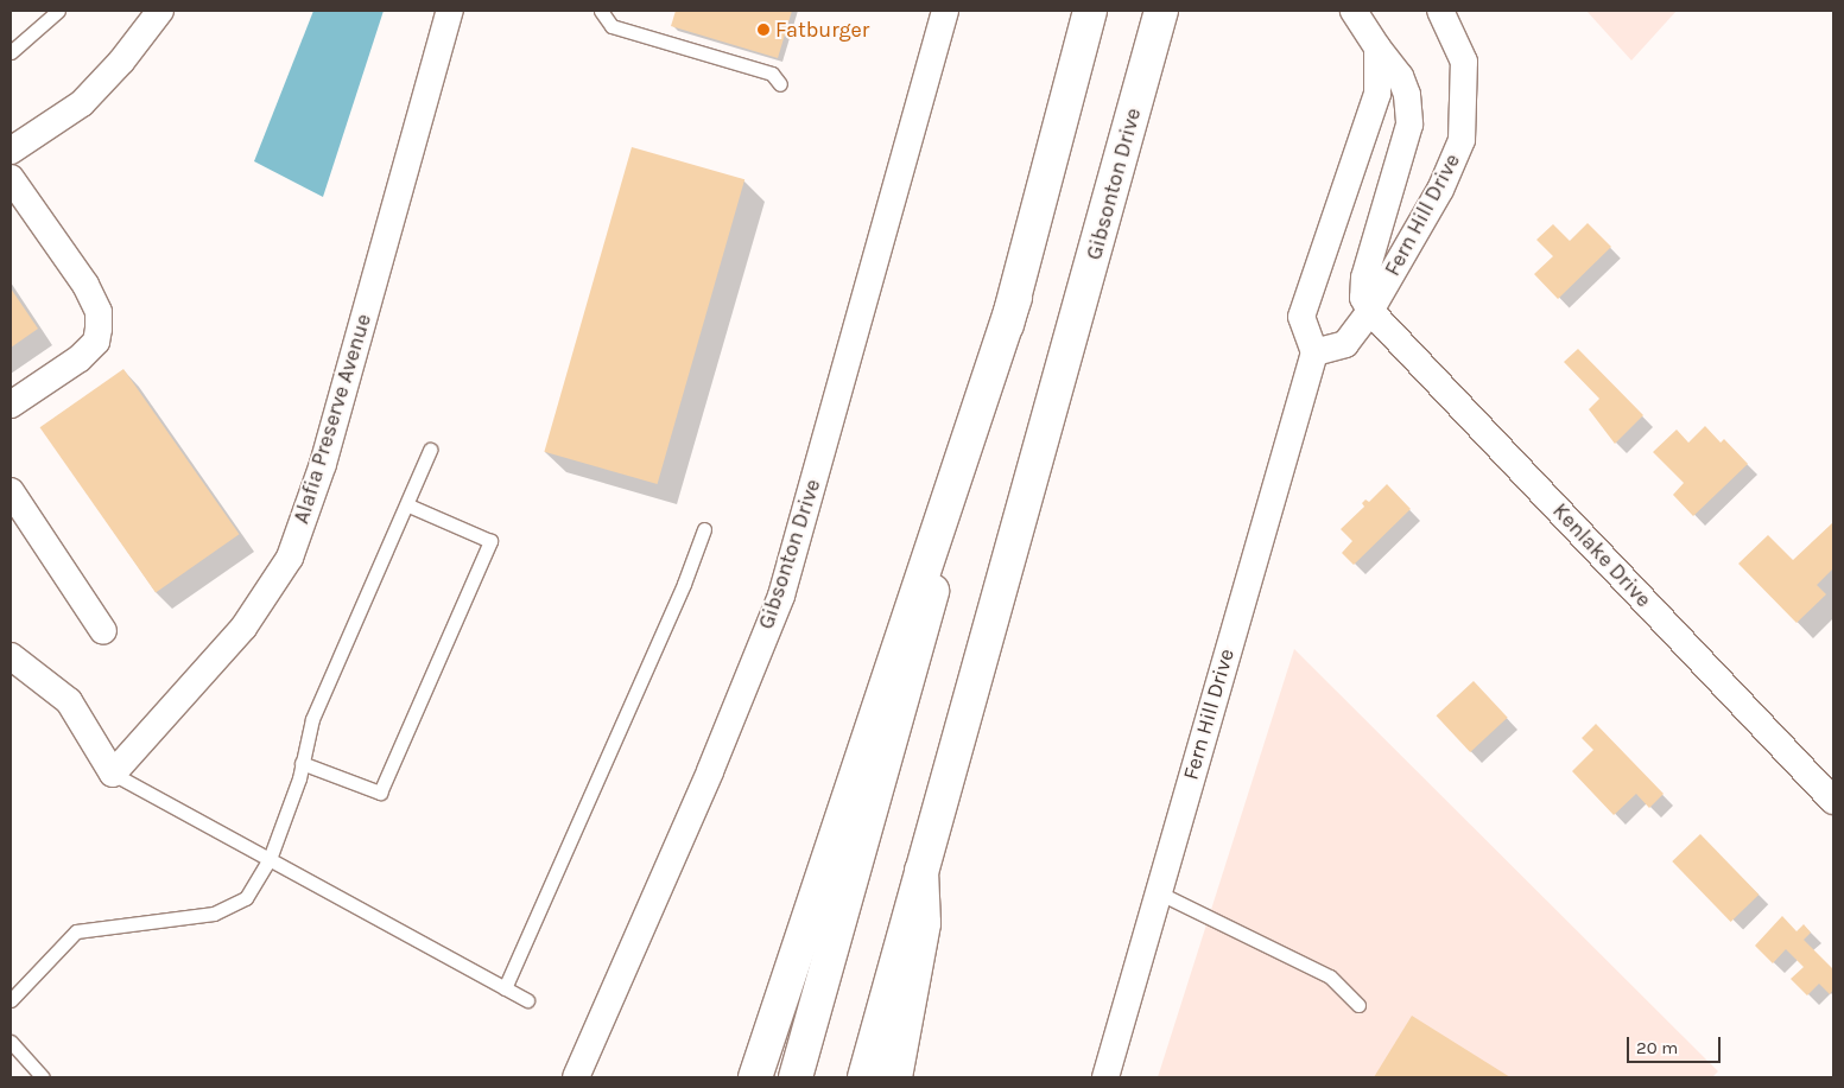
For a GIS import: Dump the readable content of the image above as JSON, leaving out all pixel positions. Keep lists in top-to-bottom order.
{
  "streets": {
    "main road": ["Gibsonton Drive"],
    "street": ["Fern Hill Drive", "Alafia Preserve Avenue", "Kenlake Drive"]
  },
  "crossings": [
    ["Fern Hill Drive", "Kenlake Drive"]
  ],
  "places": ["Fatburger"],
  "scale_bar": "20 m"
}
